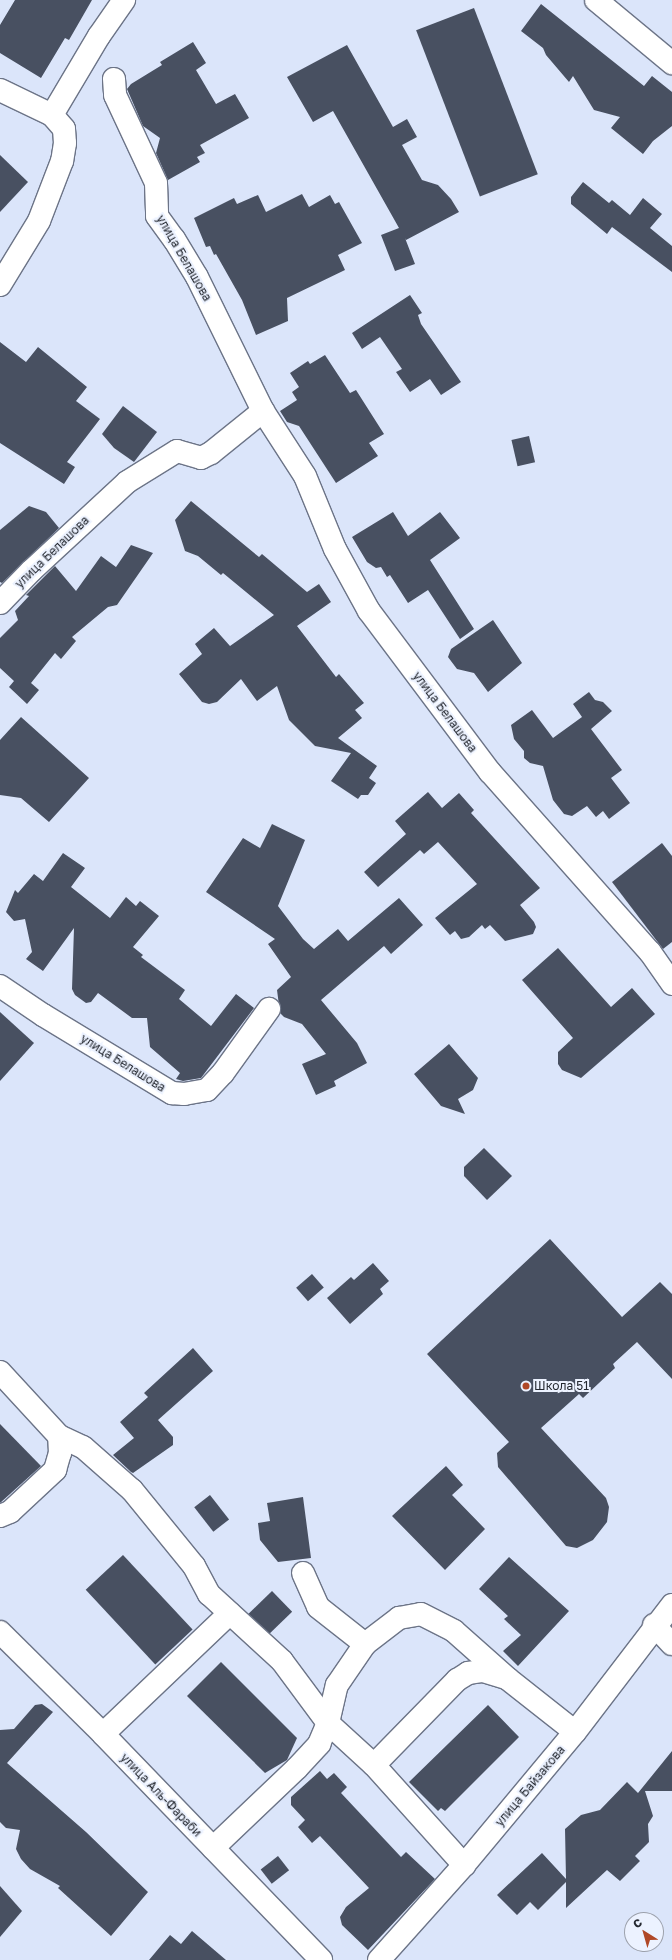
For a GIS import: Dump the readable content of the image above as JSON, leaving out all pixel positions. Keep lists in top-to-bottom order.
{
  "streets": {
    "street": ["улица Белашова", "улица Байзакова", "улица Аль-Фараби"]
  },
  "places": ["Школа 51"],
  "north": "top left"
}
